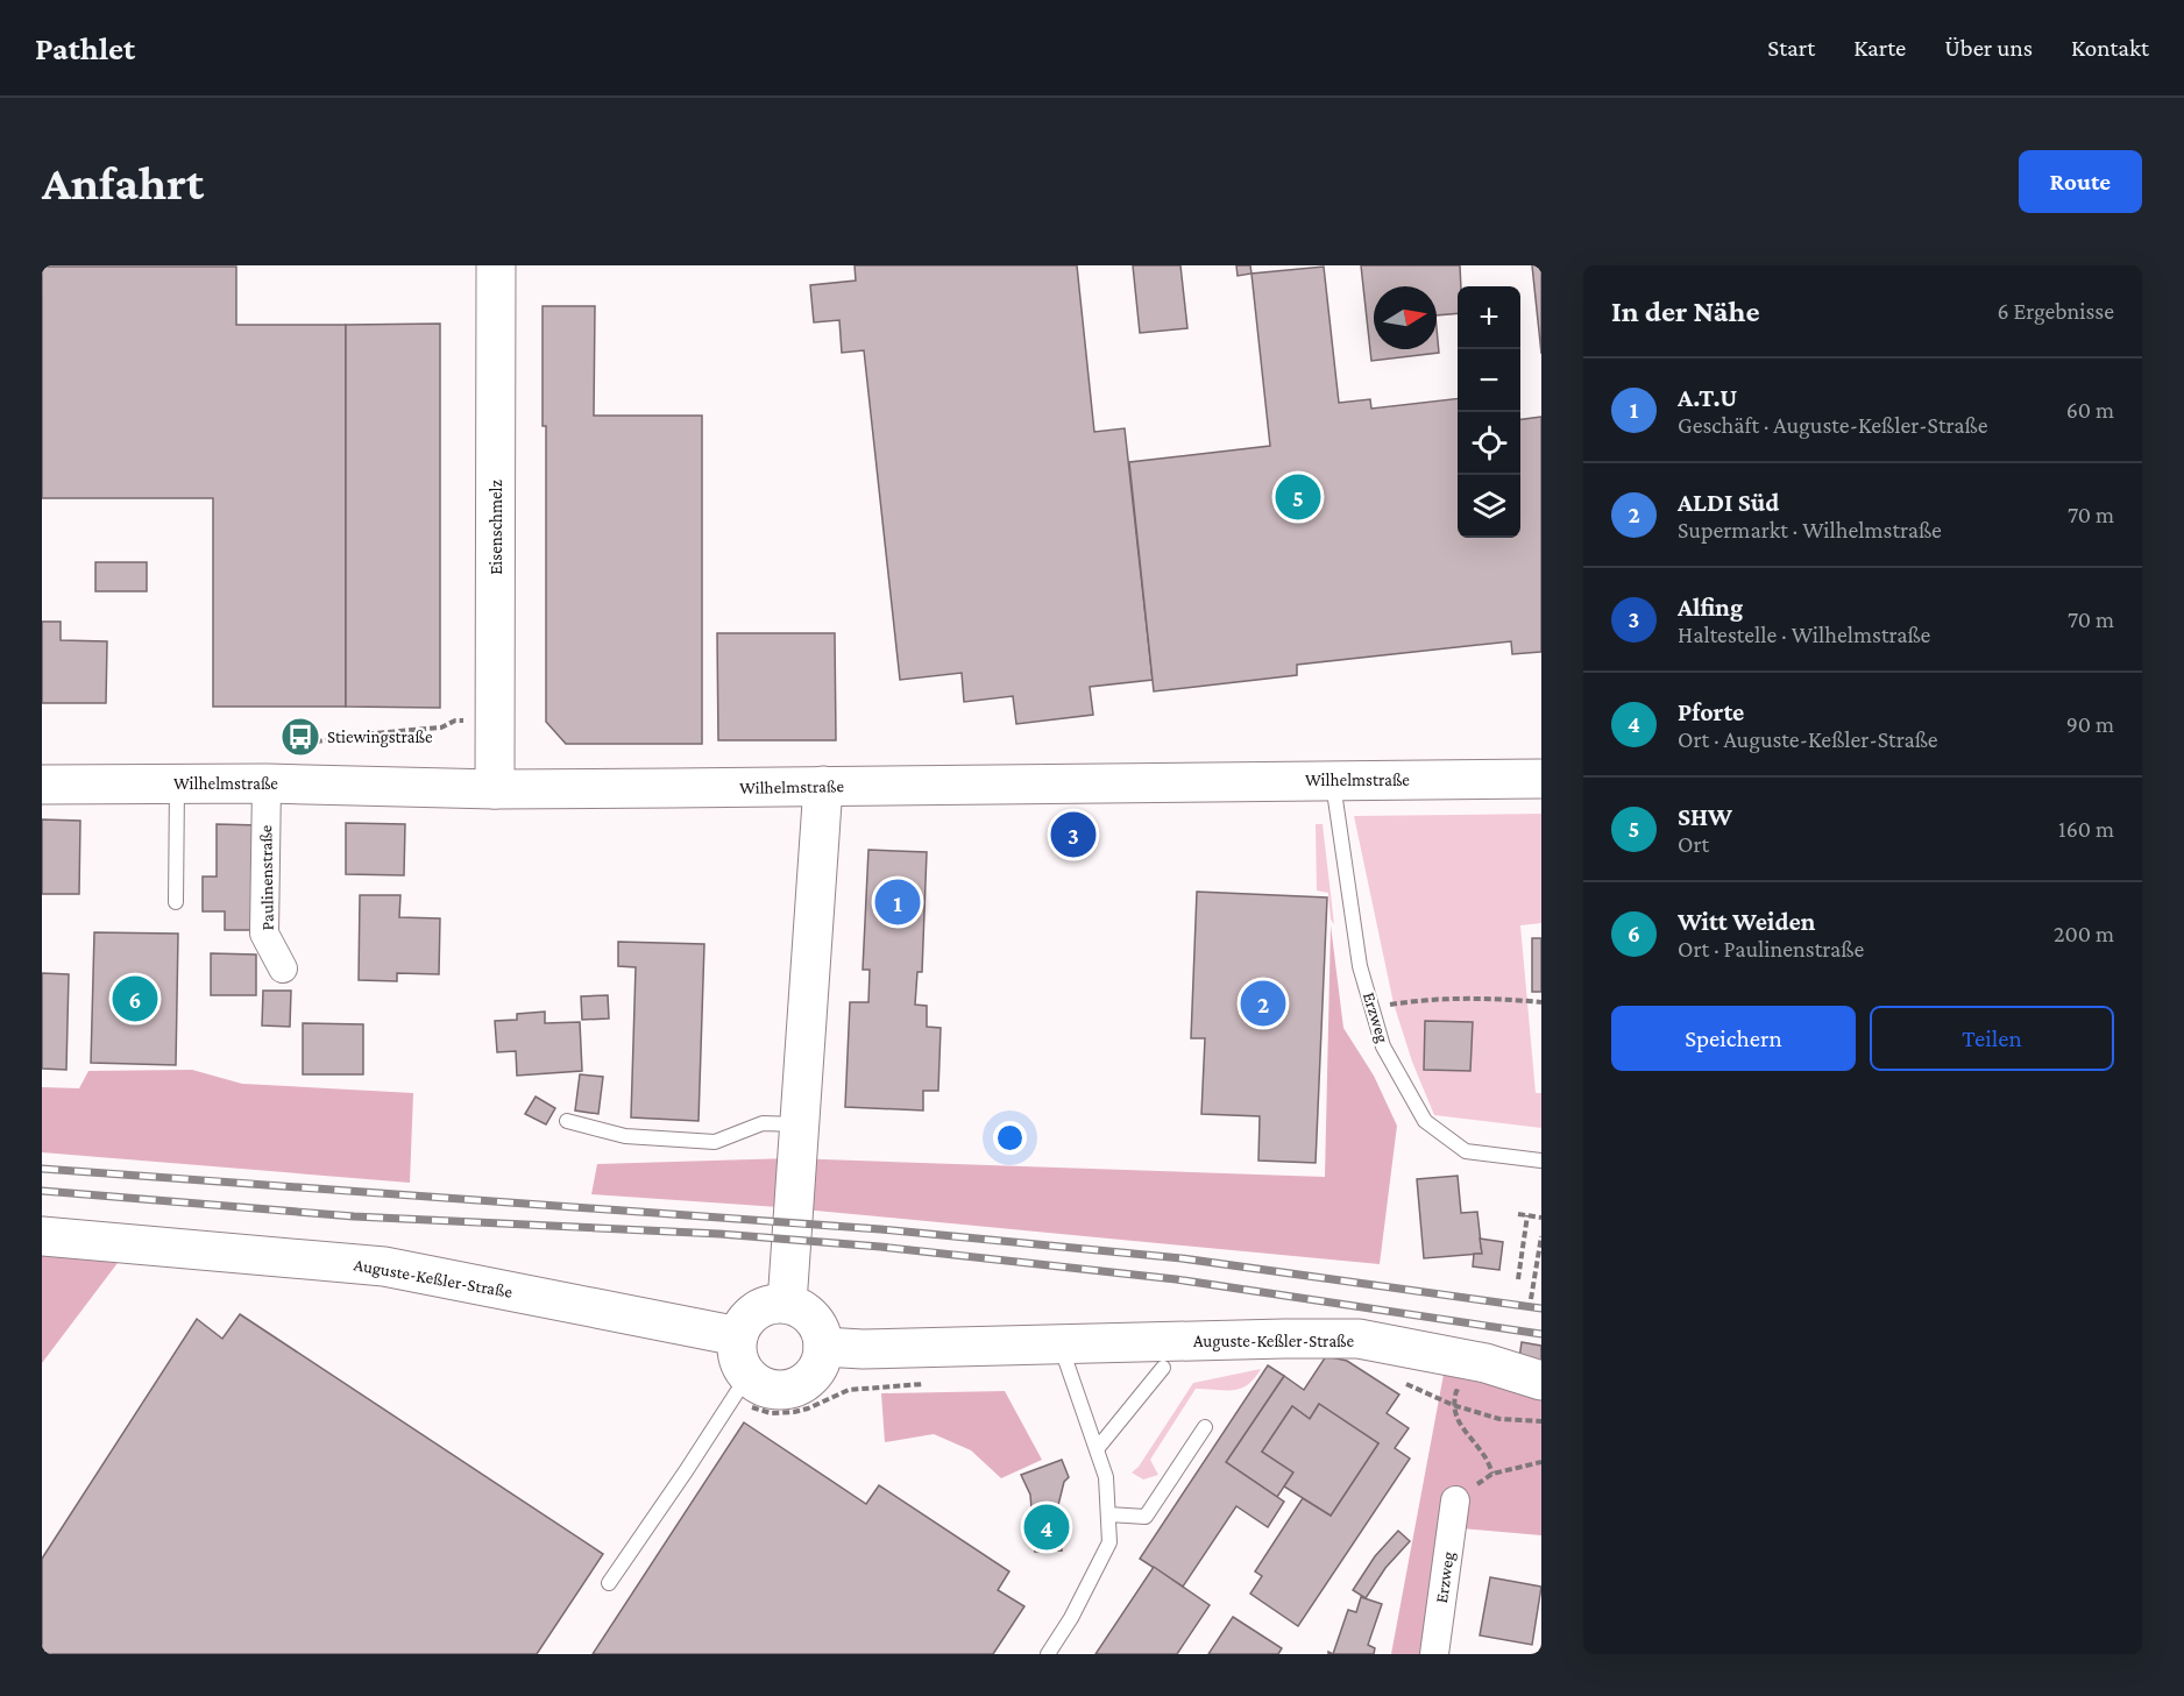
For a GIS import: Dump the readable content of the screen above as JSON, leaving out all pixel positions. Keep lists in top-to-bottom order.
{
  "streets": {
    "street": [
      "Eisenschmelz",
      "Wilhelmstraße",
      "Paulinenstraße",
      "Erzweg",
      "Auguste-Keßler-Straße"
    ]
  },
  "crossings": [
    ["Eisenschmelz", "Wilhelmstraße"],
    ["Wilhelmstraße", "Paulinenstraße"],
    ["Wilhelmstraße", "Erzweg"]
  ],
  "places": {
    "bus stop": ["Stiewingstraße"]
  },
  "north": "right",
  "page": {
    "header": "Pathlet",
    "nav": [
      "Start",
      "Karte",
      "Über uns",
      "Kontakt"
    ],
    "buttons": [
      "Route",
      ["Speichern", "Teilen"]
    ],
    "title": "Anfahrt",
    "heading": ["In der Nähe", "6 Ergebnisse"],
    "map_buttons": ["+", "−"],
    "list": [
      {
        "mark": "1",
        "name": "A.T.U",
        "note": "Geschäft · Auguste-Keßler-Straße",
        "value": "60 m"
      },
      {
        "mark": "2",
        "name": "ALDI Süd",
        "note": "Supermarkt · Wilhelmstraße",
        "value": "70 m"
      },
      {
        "mark": "3",
        "name": "Alfing",
        "note": "Haltestelle · Wilhelmstraße",
        "value": "70 m"
      },
      {
        "mark": "4",
        "name": "Pforte",
        "note": "Ort · Auguste-Keßler-Straße",
        "value": "90 m"
      },
      {
        "mark": "5",
        "name": "SHW",
        "note": "Ort",
        "value": "160 m"
      },
      {
        "mark": "6",
        "name": "Witt Weiden",
        "note": "Ort · Paulinenstraße",
        "value": "200 m"
      }
    ],
    "pins": [
      "5",
      "3",
      "1",
      "6",
      "2",
      "4"
    ]
  }
}
